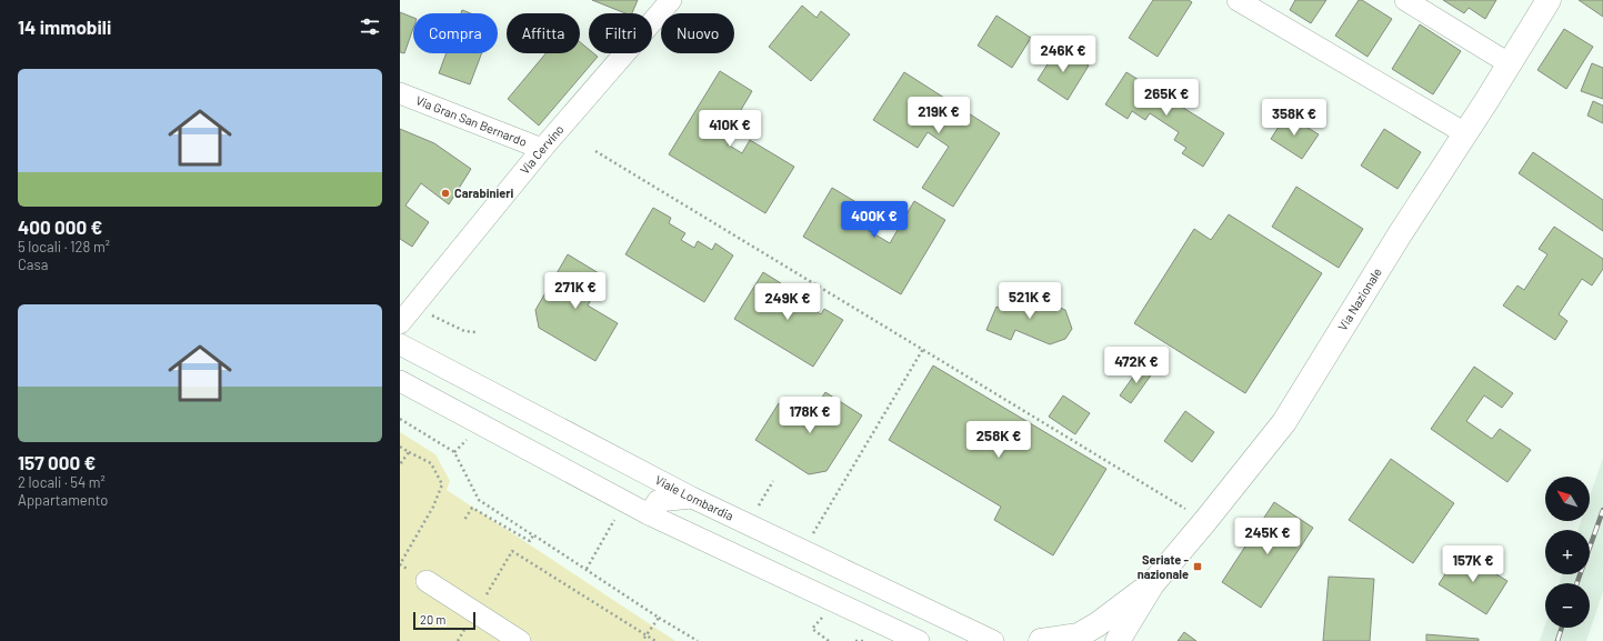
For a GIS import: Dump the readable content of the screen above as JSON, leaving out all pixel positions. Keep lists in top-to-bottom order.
{
  "streets": {
    "main road": ["Via Nazionale"],
    "street": ["Via Gran San Bernardo", "Via Cervino", "Viale Lombardia"]
  },
  "crossings": [
    ["Via Gran San Bernardo", "Via Cervino"]
  ],
  "places": {
    "other": ["Carabinieri"],
    "transit": ["Seriate - nazionale"]
  },
  "scale_bar": "20 m",
  "north": "top left",
  "page": {
    "heading": "14 immobili",
    "chip": [
      "Compra",
      "Affitta",
      "Filtri",
      "Nuovo"
    ],
    "price": [
      "246K €",
      "265K €",
      "219K €",
      "358K €",
      "410K €",
      "400K €",
      "271K €",
      "521K €",
      "249K €",
      "472K €",
      "178K €",
      "258K €",
      "245K €",
      "157K €"
    ],
    "list": [
      {
        "name": "400 000 €",
        "note": "5 locali · 128 m² · Casa"
      },
      {
        "name": "157 000 €",
        "note": "2 locali · 54 m² · Appartamento"
      }
    ],
    "map_buttons": ["+", "−"],
    "scale": "20 m"
  }
}
